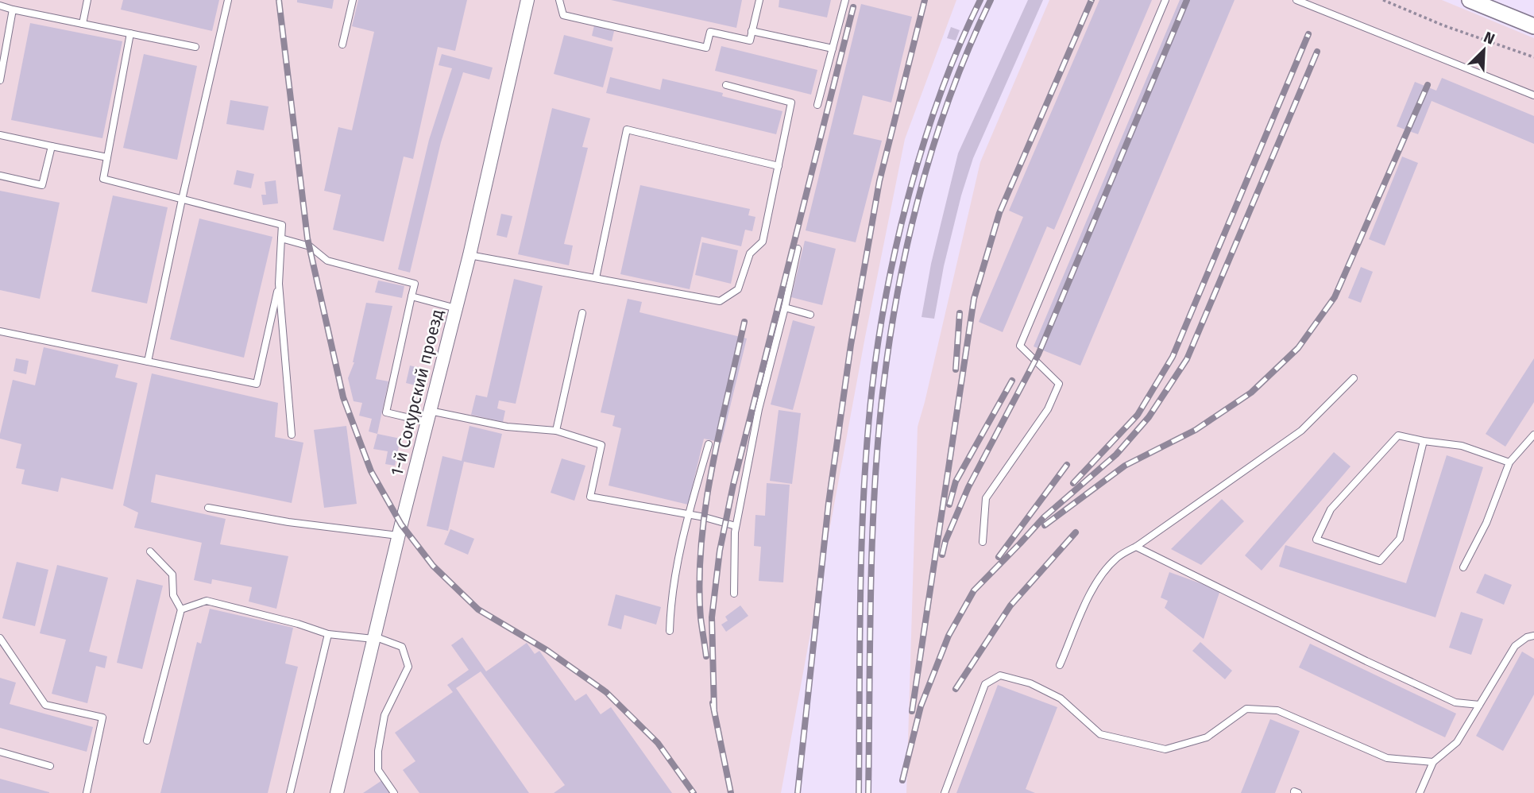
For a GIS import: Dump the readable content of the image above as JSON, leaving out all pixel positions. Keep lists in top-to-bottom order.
{
  "streets": {
    "street": ["1-й Сокурский проезд"]
  },
  "north": "top right"
}
